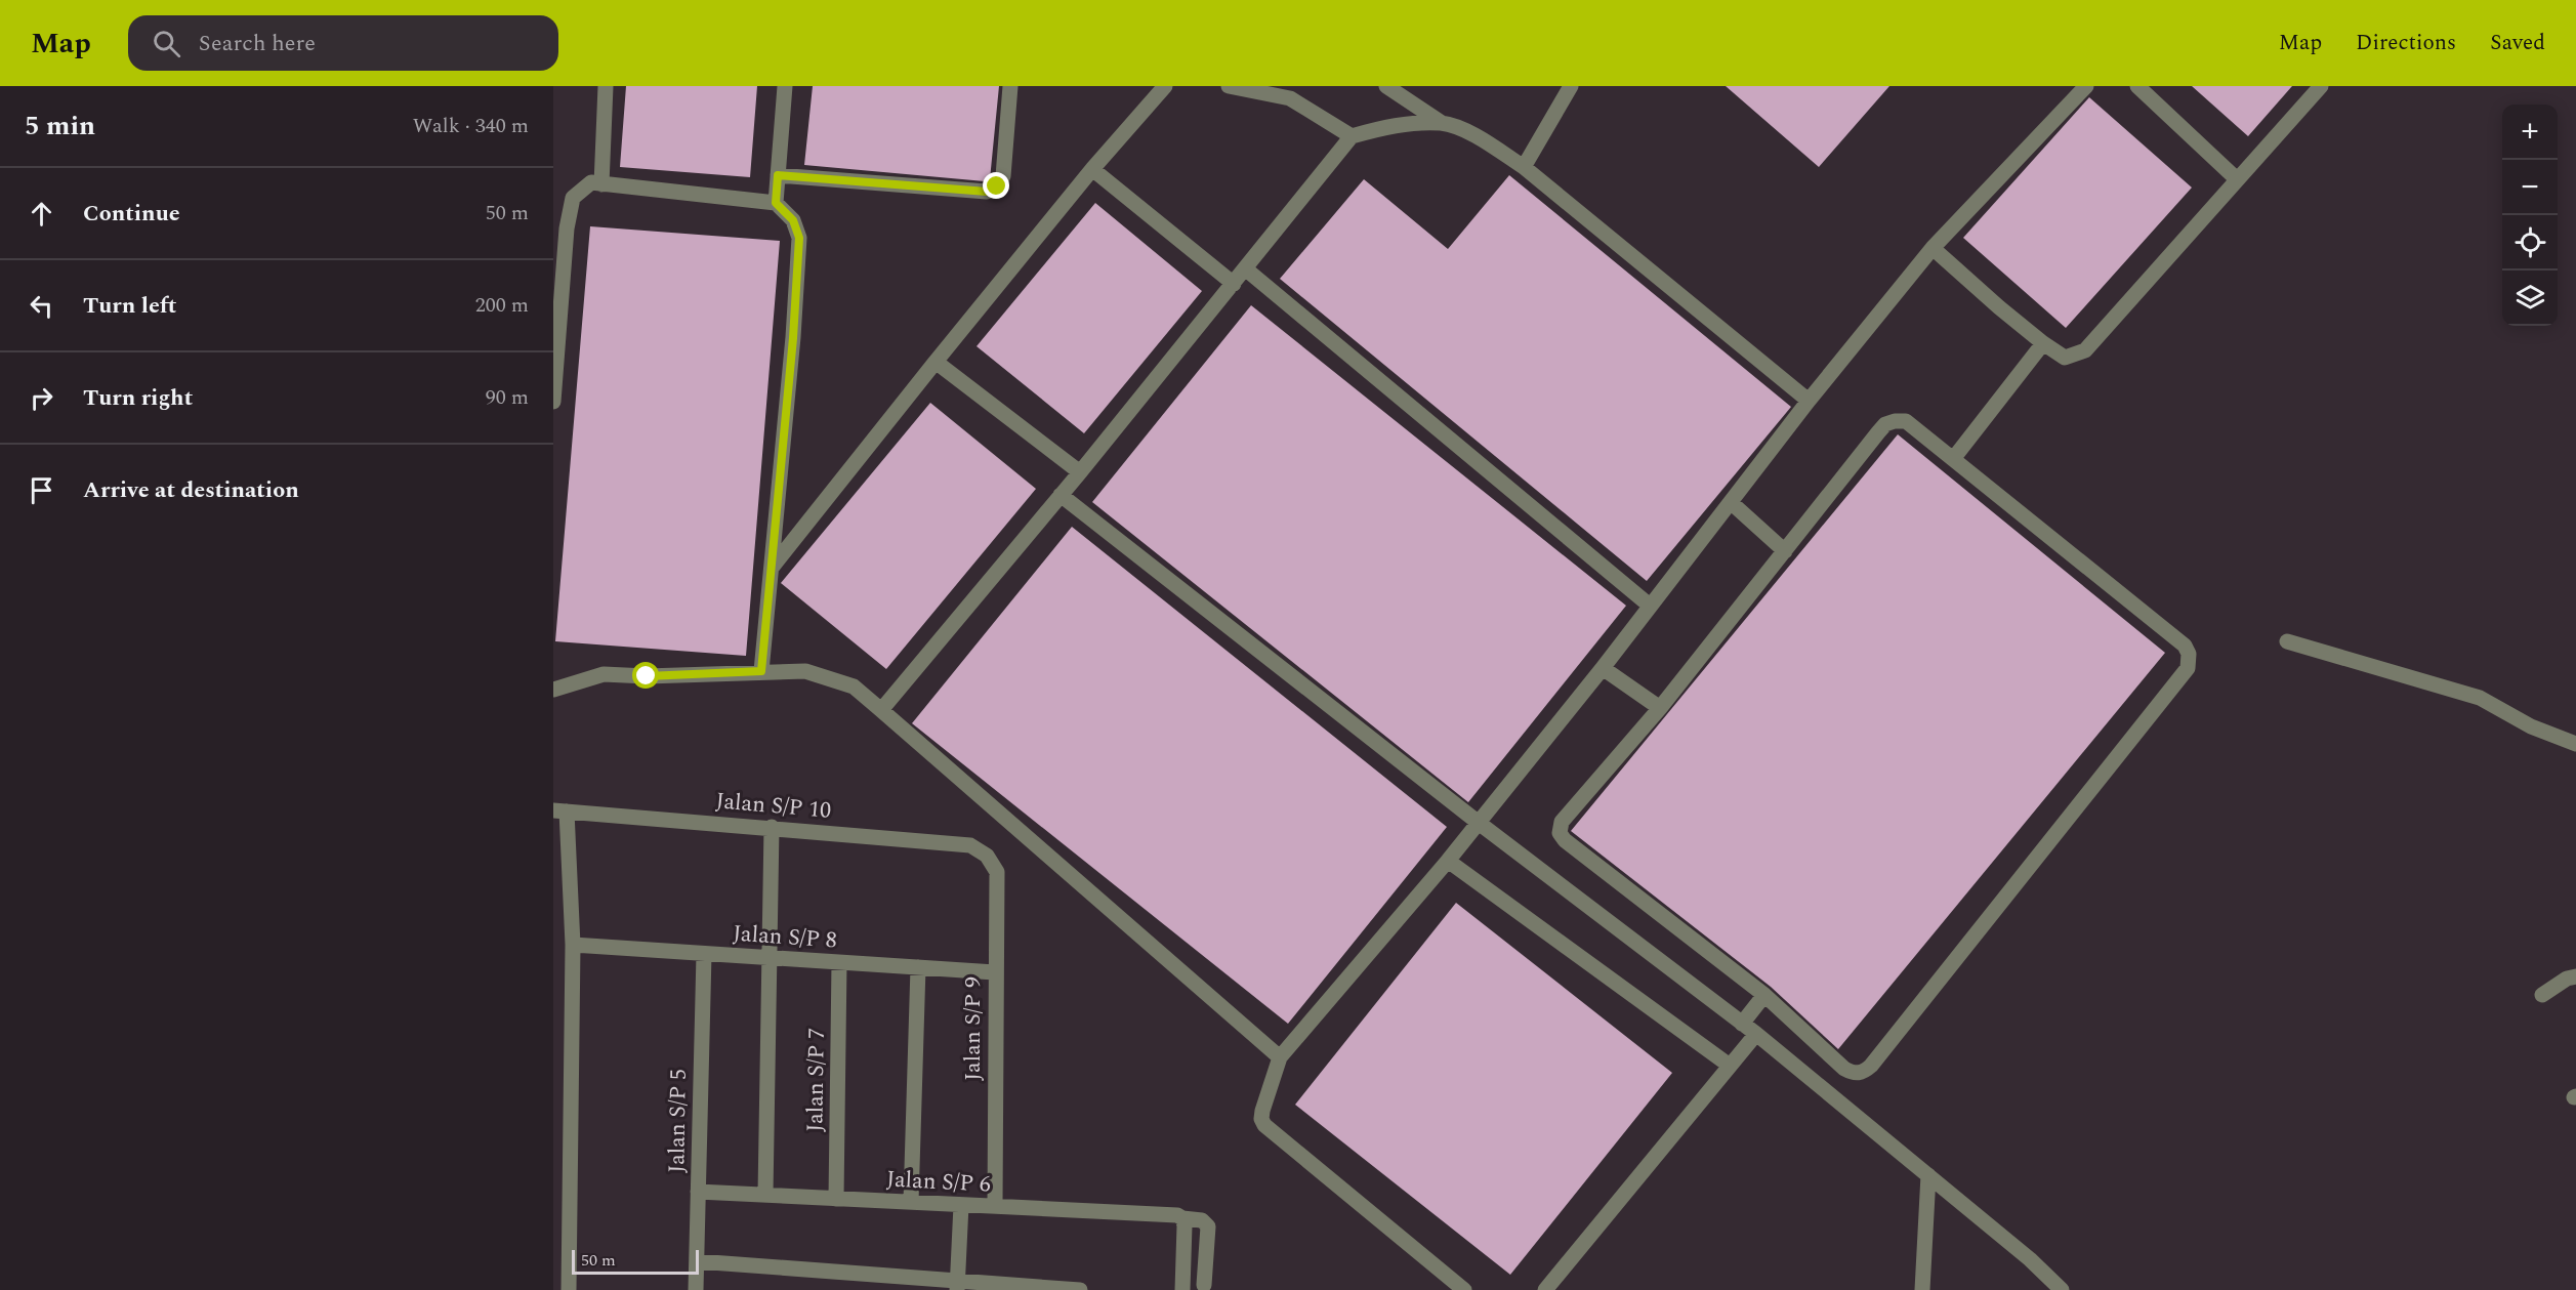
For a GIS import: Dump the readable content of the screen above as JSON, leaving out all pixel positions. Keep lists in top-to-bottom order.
{
  "streets": {
    "street": [
      "Jalan S/P 10",
      "Jalan S/P 8",
      "Jalan S/P 9",
      "Jalan S/P 7",
      "Jalan S/P 5",
      "Jalan S/P 6"
    ]
  },
  "crossings": [
    ["Jalan S/P 10", "Jalan S/P 9"],
    ["Jalan S/P 8", "Jalan S/P 9"],
    ["Jalan S/P 8", "Jalan S/P 7"],
    ["Jalan S/P 8", "Jalan S/P 5"],
    ["Jalan S/P 9", "Jalan S/P 6"],
    ["Jalan S/P 7", "Jalan S/P 6"],
    ["Jalan S/P 5", "Jalan S/P 6"]
  ],
  "scale_bar": "50 m",
  "page": {
    "header": "Map",
    "search": "Search here",
    "nav": ["Map", "Directions", "Saved"],
    "heading": ["5 min", "Walk · 340 m"],
    "map_buttons": ["+", "−"],
    "list": [
      ["Continue", "50 m"],
      ["Turn left", "200 m"],
      ["Turn right", "90 m"],
      "Arrive at destination"
    ],
    "scale": "50 m"
  }
}
